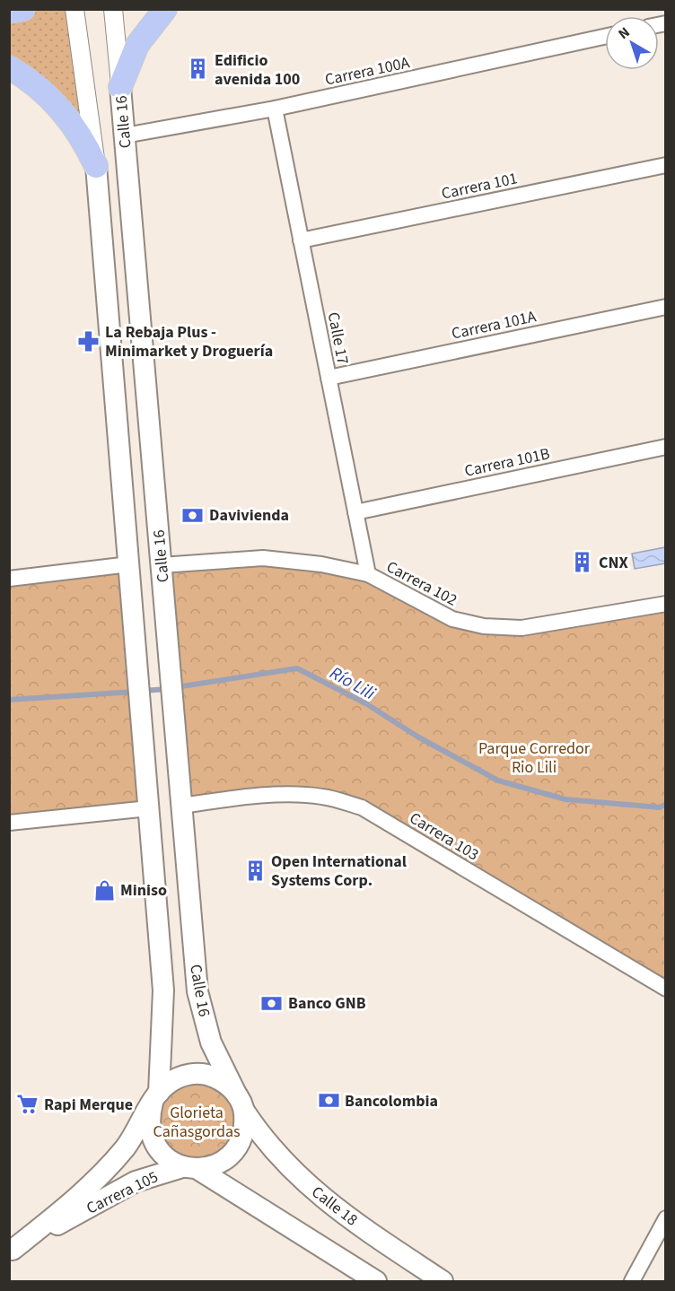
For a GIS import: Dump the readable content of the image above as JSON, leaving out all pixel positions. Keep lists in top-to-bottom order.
{
  "streets": {
    "main road": ["Calle 16", "Carrera 105", "Calle 18"],
    "street": [
      "Carrera 100A",
      "Carrera 101",
      "Carrera 101A",
      "Calle 17",
      "Carrera 101B",
      "Carrera 102",
      "Carrera 103"
    ]
  },
  "crossings": [
    ["Carrera 100A", "Calle 16"],
    ["Carrera 100A", "Calle 17"],
    ["Calle 16", "Carrera 102"],
    ["Calle 16", "Carrera 103"],
    ["Calle 16", "Carrera 105"],
    ["Calle 16", "Calle 18"],
    ["Carrera 101", "Calle 17"],
    ["Carrera 101A", "Calle 17"],
    ["Calle 17", "Carrera 101B"],
    ["Calle 17", "Carrera 102"],
    ["Carrera 105", "Calle 18"]
  ],
  "water": ["Río Lili"],
  "parks": ["Parque Corredor Rio Lili", "Glorieta Cañasgordas"],
  "places": {
    "building": ["Edificio avenida 100", "CNX", "Open International Systems Corp."],
    "pharmacy": ["La Rebaja Plus - Minimarket y Droguería"],
    "bank": ["Davivienda", "Banco GNB", "Bancolombia"],
    "shop": ["Miniso"],
    "supermarket": ["Rapi Merque"]
  },
  "north": "top left"
}
